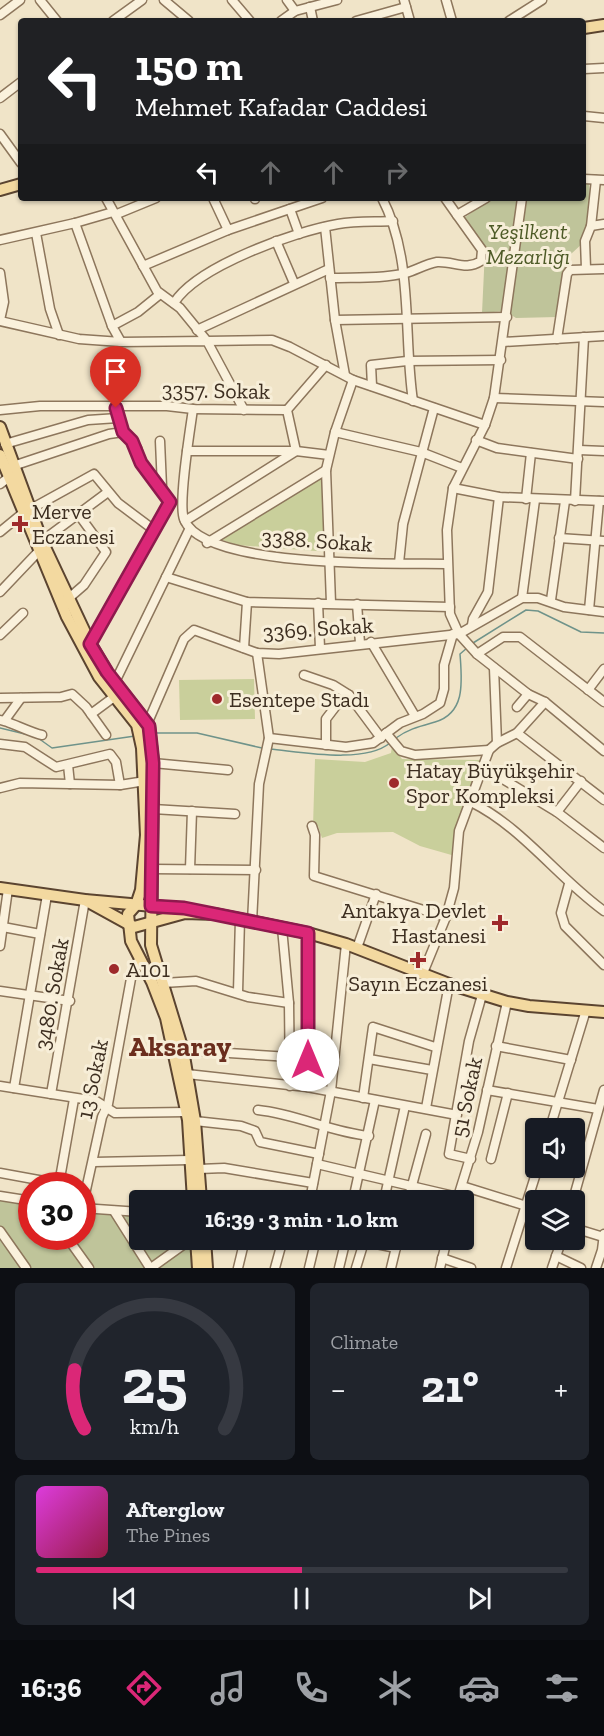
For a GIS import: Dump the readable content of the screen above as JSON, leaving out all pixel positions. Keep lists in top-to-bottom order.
{
  "streets": {
    "street": [
      "3357. Sokak",
      "3388. Sokak",
      "3369. Sokak",
      "3480. Sokak",
      "13 Sokak",
      "51 Sokak"
    ]
  },
  "districts": ["Aksaray"],
  "parks": ["Yeşilkent Mezarlığı"],
  "places": {
    "health": ["Merve Eczanesi", "Antakya Devlet Hastanesi", "Sayın Eczanesi"],
    "other": ["Esentepe Stadı", "Hatay Büyükşehir Spor Kompleksi", "A101"]
  },
  "page": {
    "turn": ["150 m", "Mehmet Kafadar Caddesi"],
    "limit": "30",
    "trip": "16:39 · 3 min · 1.0 km",
    "tile": "Climate",
    "heat": ["−", "21°", "+"],
    "song": ["Afterglow", "The Pines"],
    "tabs": "16:36",
    "gauge": ["25", "km/h"]
  }
}
